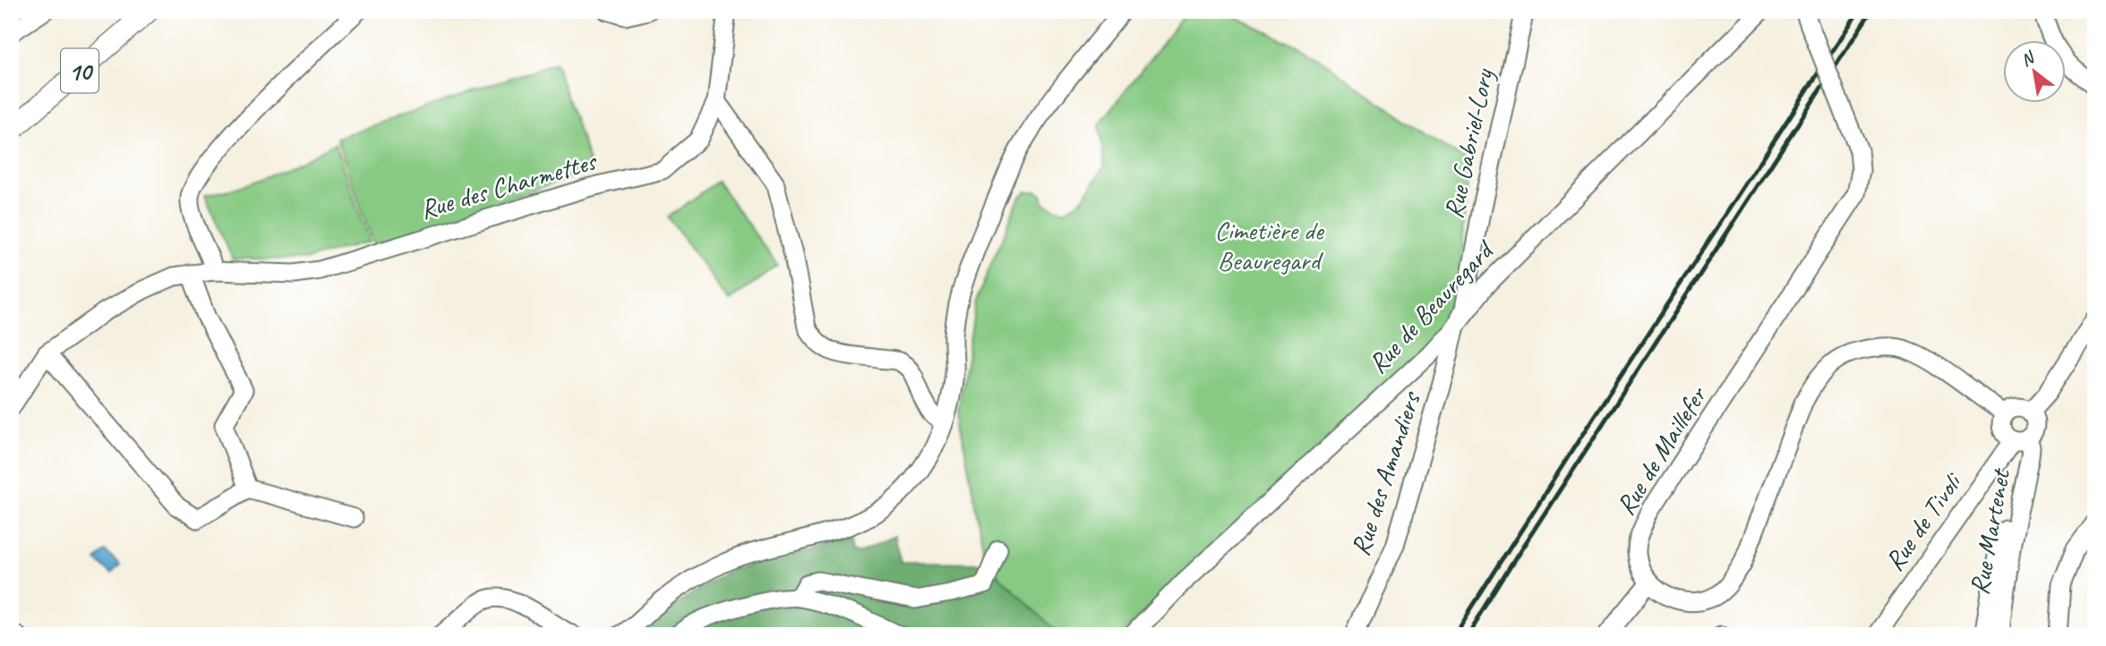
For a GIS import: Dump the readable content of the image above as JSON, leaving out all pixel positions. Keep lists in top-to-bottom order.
{
  "streets": {
    "main road": ["10"],
    "street": [
      "Rue Gabriel-Lory",
      "Rue des Charmettes",
      "Rue de Beauregard",
      "Rue de Maillefer",
      "Rue des Amandiers",
      "Rue de Tivoli",
      "Rue Martenet"
    ]
  },
  "crossings": [
    ["Rue Gabriel-Lory", "Rue de Beauregard"],
    ["Rue Gabriel-Lory", "Rue des Amandiers"],
    ["Rue de Beauregard", "Rue des Amandiers"],
    ["Rue de Tivoli", "Rue Martenet"]
  ],
  "parks": ["Cimetière de Beauregard"],
  "north": "top left"
}
